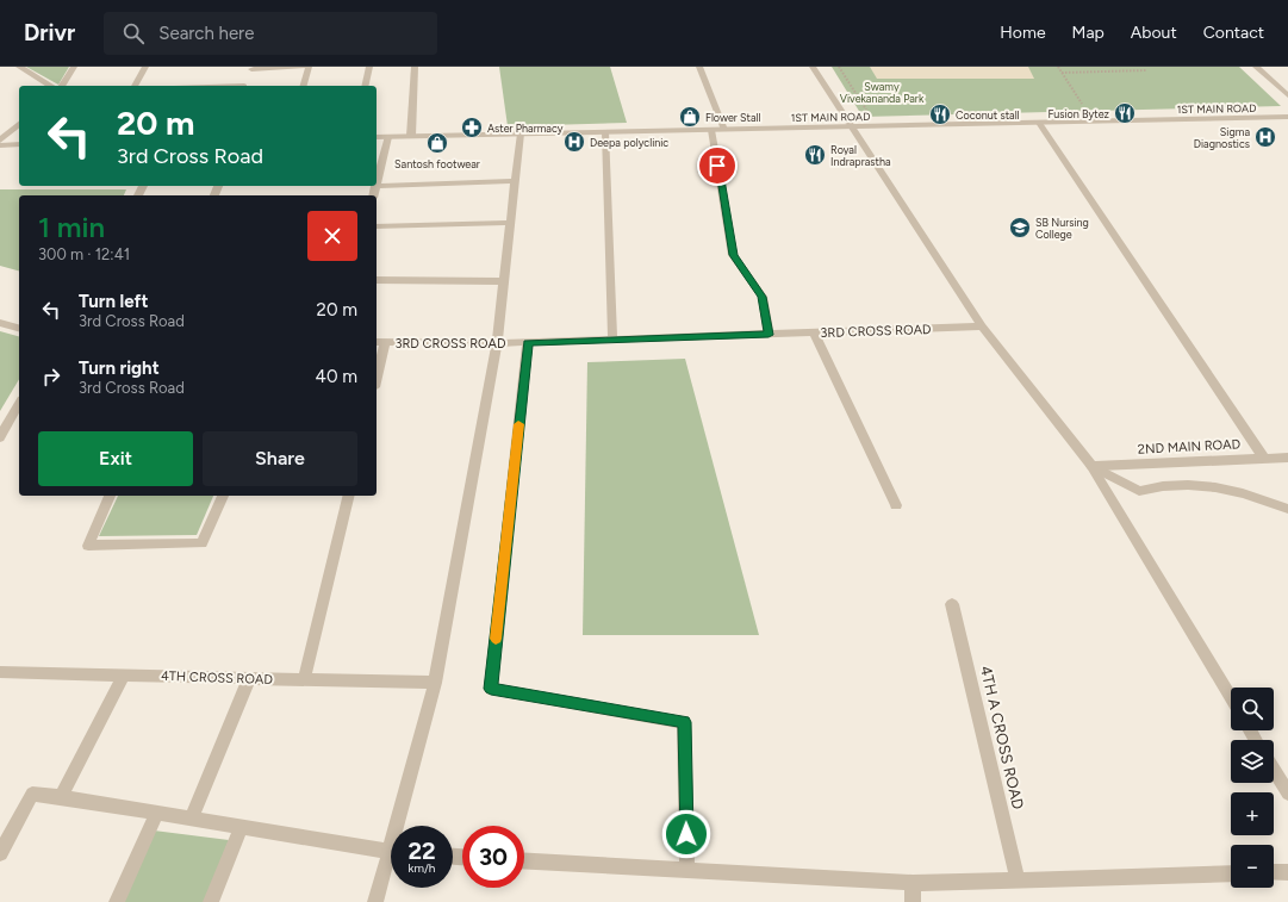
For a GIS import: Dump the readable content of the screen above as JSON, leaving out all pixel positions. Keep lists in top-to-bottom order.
{
  "streets": {
    "street": [
      "1ST MAIN ROAD",
      "3RD CROSS ROAD",
      "2ND MAIN ROAD",
      "4TH CROSS ROAD",
      "4TH A CROSS ROAD"
    ]
  },
  "parks": ["Swamy Vivekananda Park"],
  "places": {
    "restaurant": ["Fusion Bytez", "Coconut stall", "Royal Indraprastha"],
    "shop": ["Flower Stall", "Santosh footwear"],
    "pharmacy": ["Aster Pharmacy"],
    "hospital": ["Sigma Diagnostics", "Deepa polyclinic"],
    "school or university": ["SB Nursing College"]
  },
  "page": {
    "header": "Drivr",
    "search": "Search here",
    "nav": [
      "Home",
      "Map",
      "About",
      "Contact"
    ],
    "turn": ["20 m", "3rd Cross Road"],
    "heading": ["1 min", "300 m · 12:41"],
    "list": [
      {
        "name": "Turn left",
        "note": "3rd Cross Road",
        "value": "20 m"
      },
      {
        "name": "Turn right",
        "note": "3rd Cross Road",
        "value": "40 m"
      }
    ],
    "buttons": ["Exit", "Share"],
    "map_buttons": ["+", "−"],
    "speed": "22 km/h",
    "limit": "30"
  }
}
